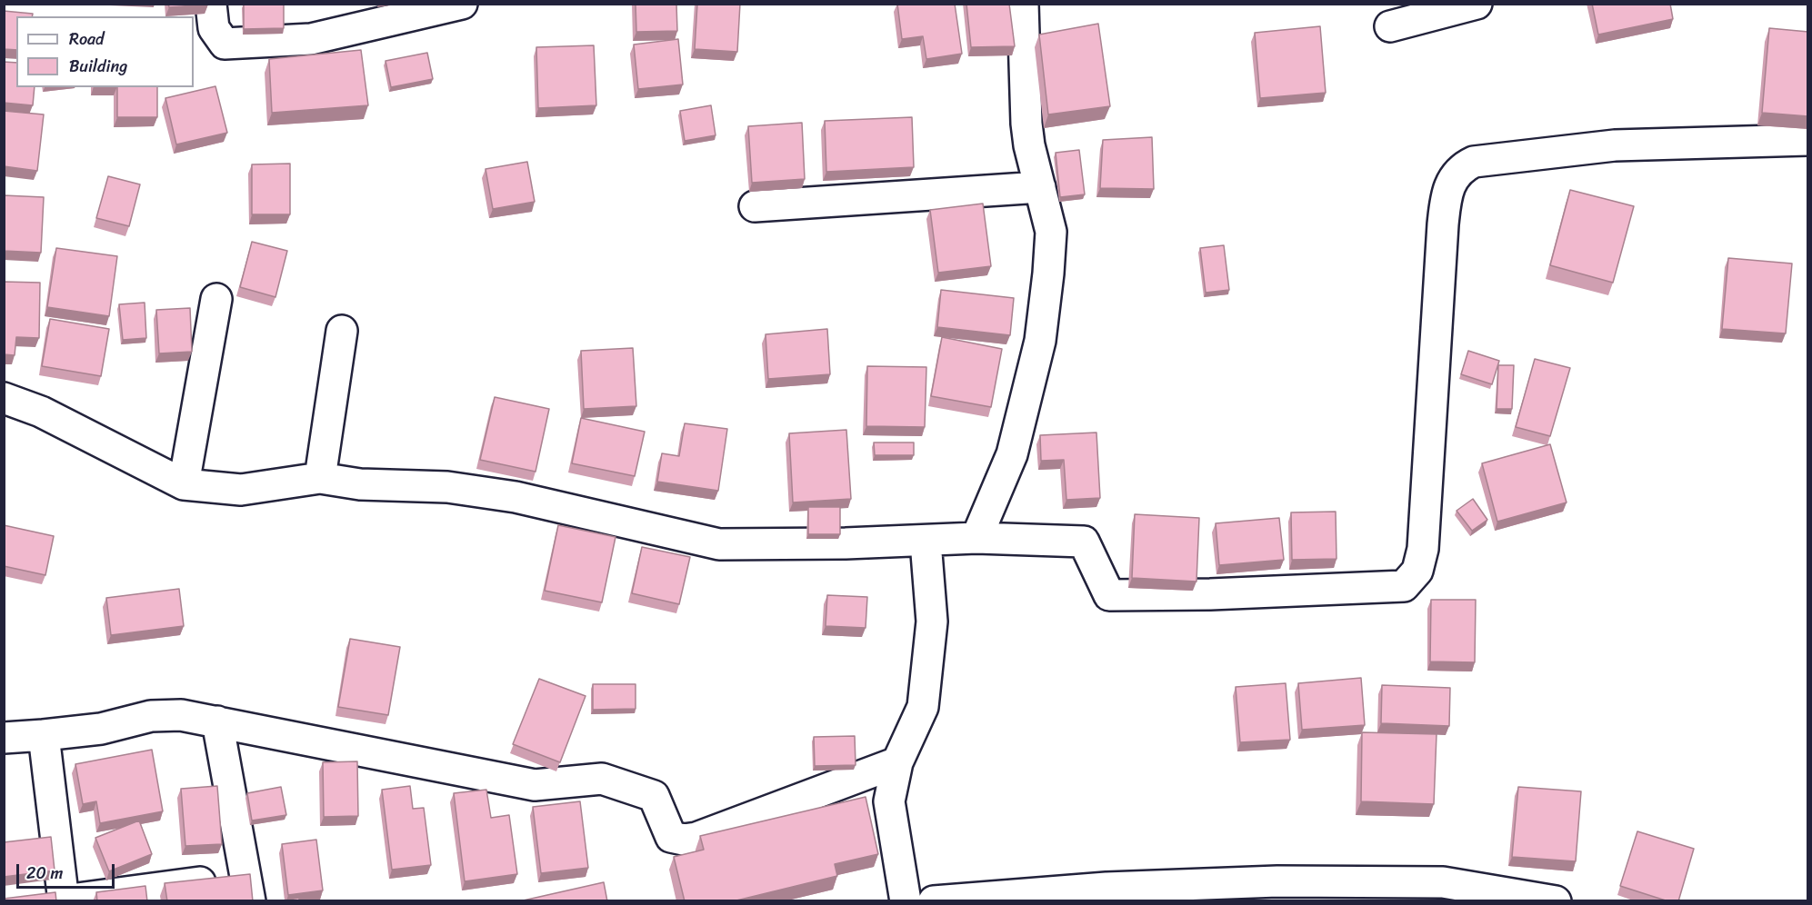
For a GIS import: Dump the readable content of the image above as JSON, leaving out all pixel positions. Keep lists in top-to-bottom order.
{
  "legend": ["Road", "Building"],
  "scale_bar": "20 m"
}
